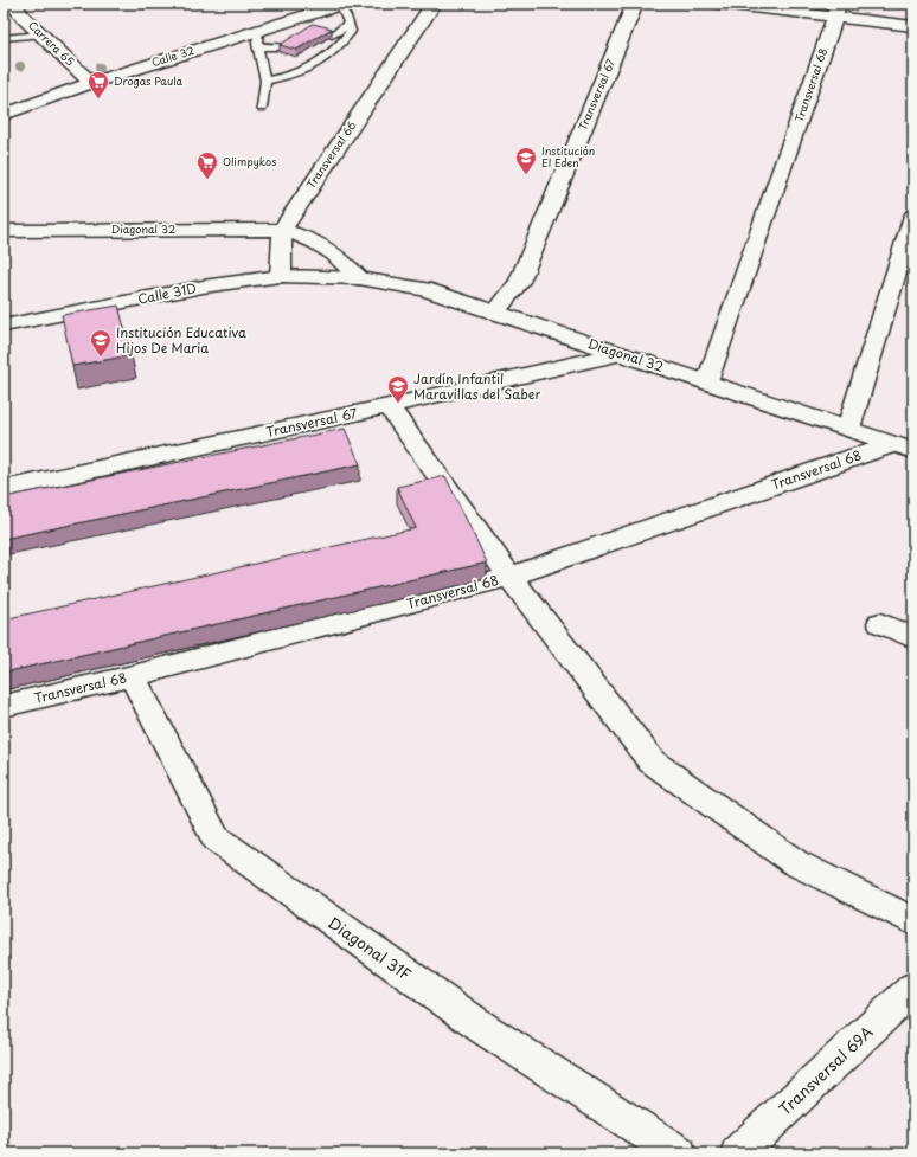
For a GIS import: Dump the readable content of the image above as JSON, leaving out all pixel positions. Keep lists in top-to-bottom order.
{
  "streets": {
    "street": [
      "Carrera 65",
      "Calle 32",
      "Transversal 68",
      "Transversal 67",
      "Transversal 66",
      "Diagonal 32",
      "Calle 31D",
      "Diagonal 31F",
      "Transversal 69A"
    ]
  },
  "crossings": [
    ["Carrera 65", "Calle 32"],
    ["Transversal 68", "Diagonal 32"],
    ["Transversal 68", "Diagonal 31F"],
    ["Transversal 67", "Diagonal 32"],
    ["Transversal 66", "Diagonal 32"],
    ["Diagonal 32", "Calle 31D"]
  ],
  "places": {
    "supermarket": ["Drogas Paula", "Olimpykos"],
    "school or university": ["Institución El Eden", "Institución Educativa Hijos De Maria", "Jardín Infantil Maravillas del Saber"]
  }
}
